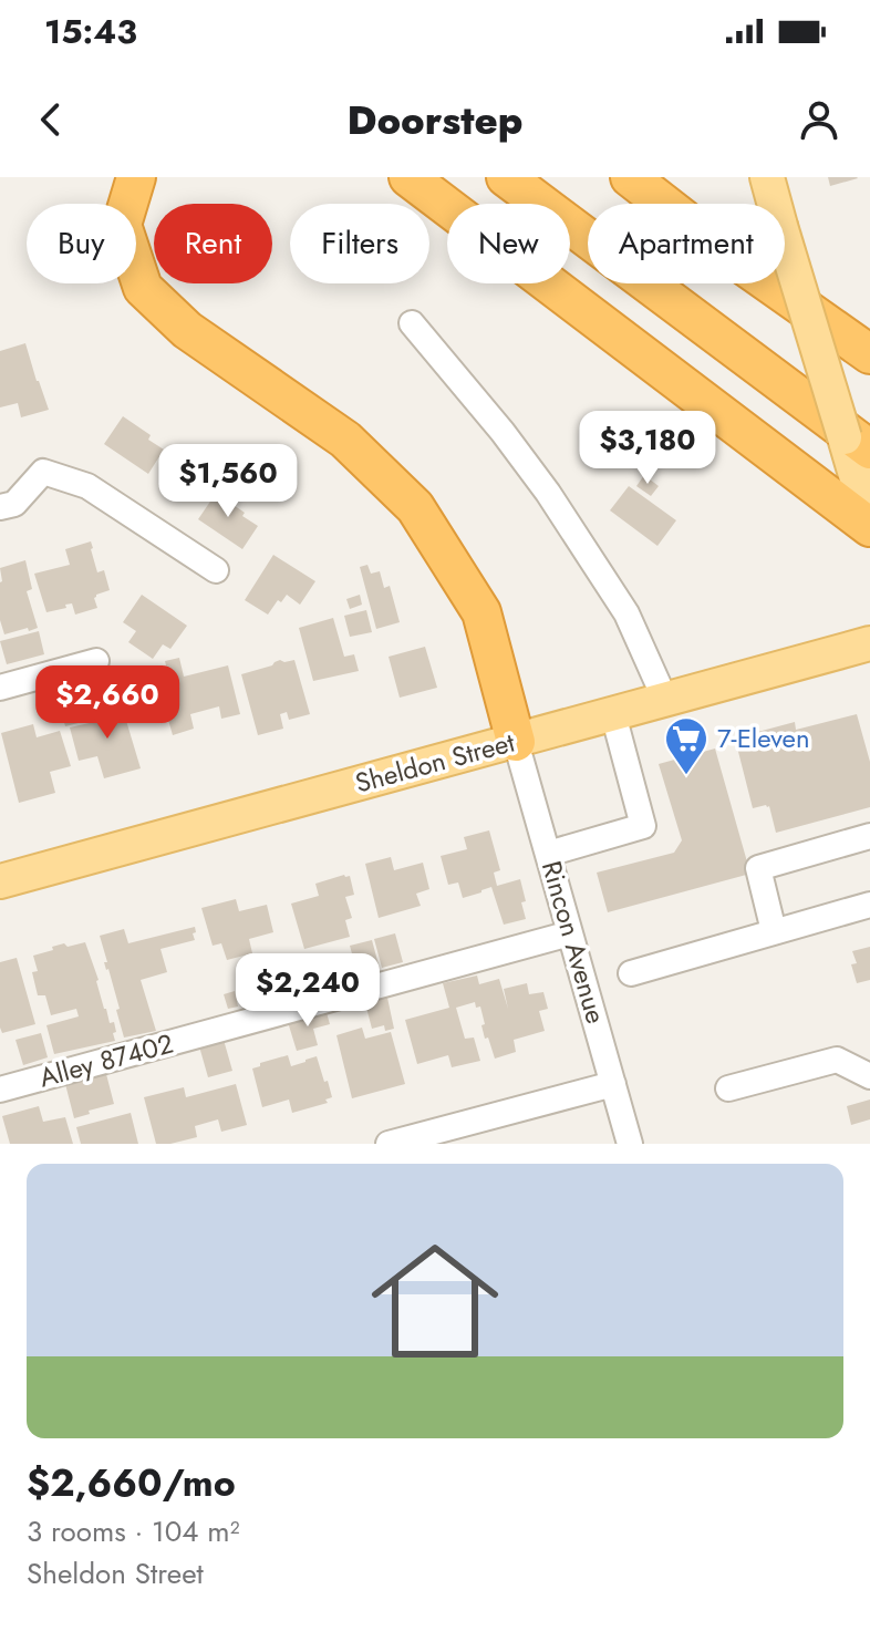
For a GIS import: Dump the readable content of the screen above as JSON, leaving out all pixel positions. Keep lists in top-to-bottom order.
{
  "streets": {
    "main road": ["Sheldon Street"],
    "street": ["Rincon Avenue", "Alley 87402"]
  },
  "crossings": [
    ["Sheldon Street", "Rincon Avenue"],
    ["Rincon Avenue", "Alley 87402"]
  ],
  "places": {
    "supermarket": ["7-Eleven"]
  },
  "page": {
    "status": "15:43",
    "header": "Doorstep",
    "chip": [
      "Buy",
      "Rent",
      "Filters",
      "New",
      "Apartment"
    ],
    "price": [
      "$3,180",
      "$1,560",
      "$2,660",
      "$2,240"
    ],
    "list": [
      {
        "name": "$2,660/mo",
        "note": "3 rooms · 104 m² · Sheldon Street"
      }
    ]
  }
}
